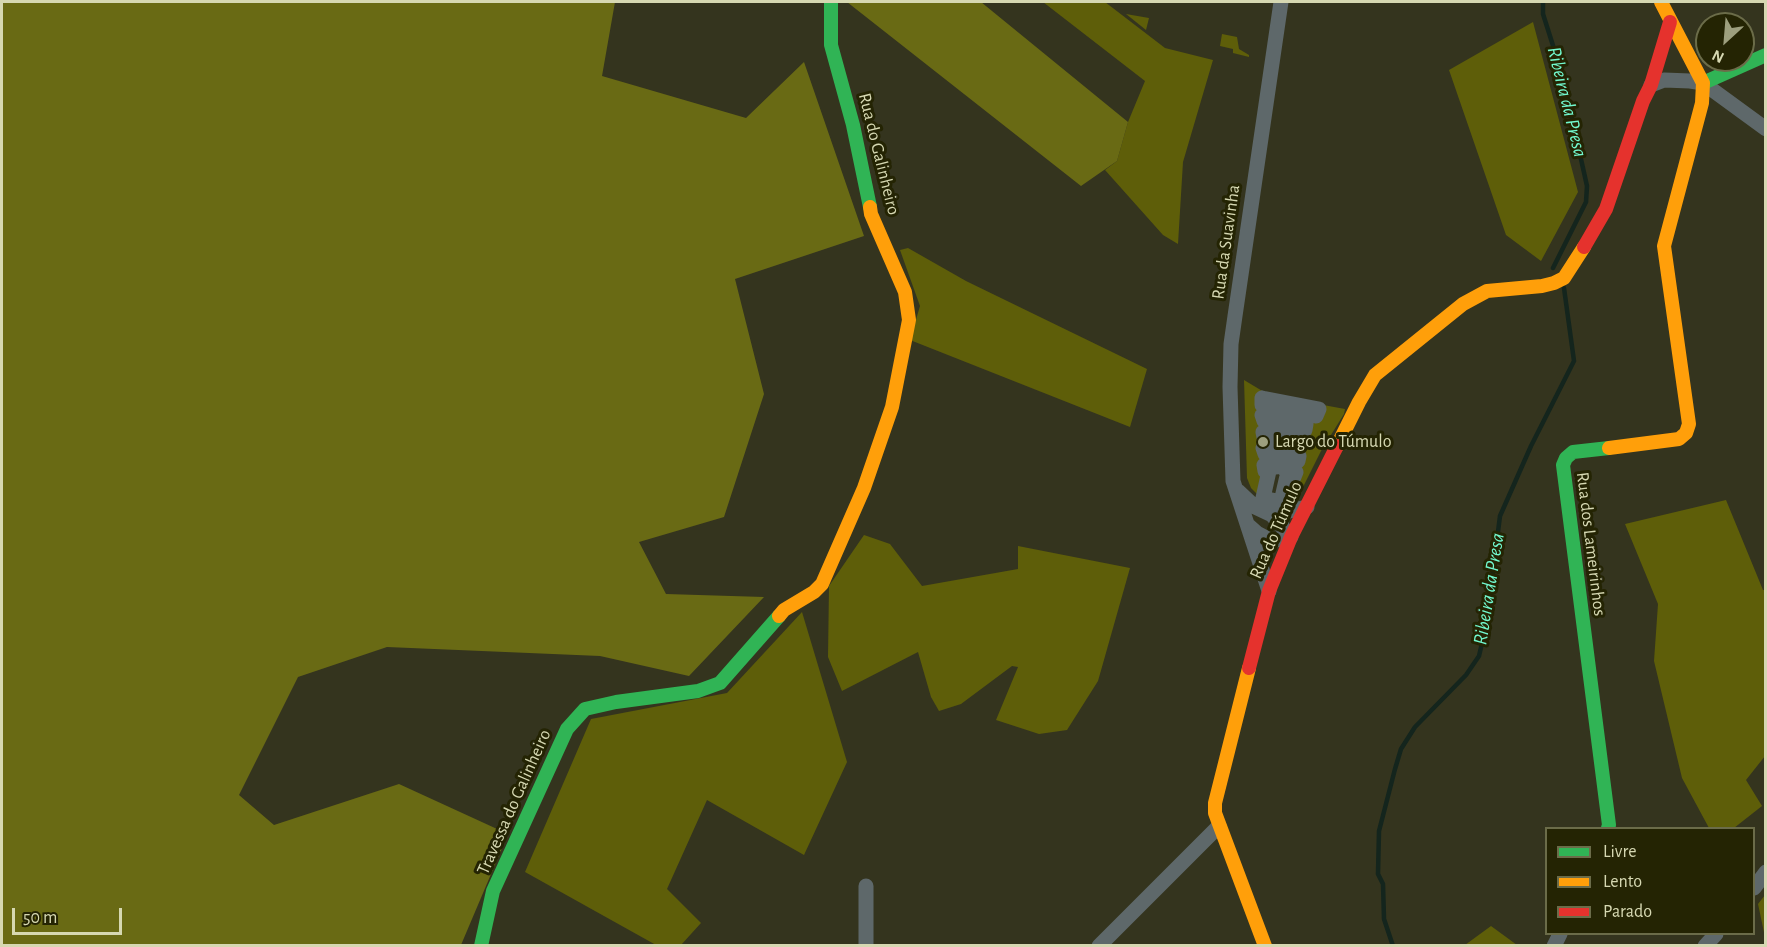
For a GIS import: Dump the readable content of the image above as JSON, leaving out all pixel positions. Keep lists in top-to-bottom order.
{
  "streets": {
    "street": [
      "Rua do Galinheiro",
      "Rua da Suavinha",
      "Rua do Túmulo",
      "Rua dos Lameirinhos",
      "Travessa do Galinheiro"
    ]
  },
  "crossings": [
    ["Rua do Galinheiro", "Travessa do Galinheiro"],
    ["Rua da Suavinha", "Rua do Túmulo"]
  ],
  "water": ["Ribeira da Presa"],
  "places": ["Largo do Túmulo"],
  "legend": ["Livre", "Lento", "Parado"],
  "scale_bar": "50 m",
  "north": "bottom left"
}
